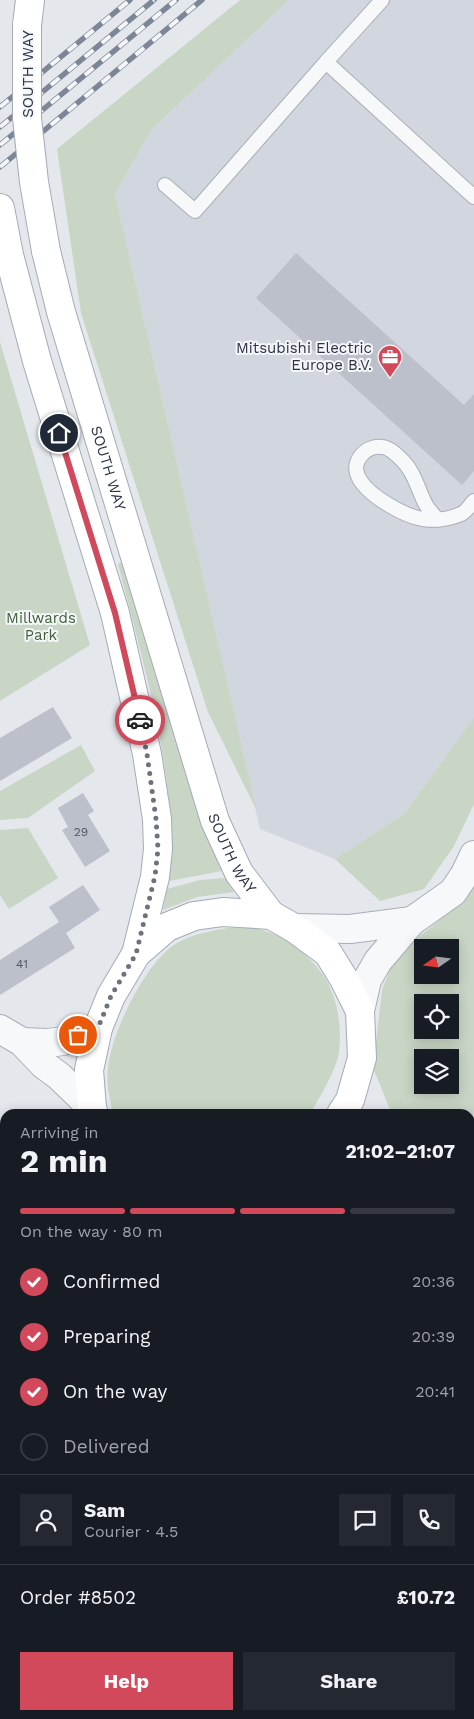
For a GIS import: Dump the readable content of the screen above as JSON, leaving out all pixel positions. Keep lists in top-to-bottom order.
{
  "streets": {
    "main road": ["SOUTH WAY"]
  },
  "parks": ["Millwards Park"],
  "places": {
    "office": ["Mitsubishi Electric Europe B.V."]
  },
  "house_numbers": ["29", "41"],
  "north": "left",
  "page": {
    "heading": ["2 min", "Arriving in", "21:02–21:07"],
    "panel": [
      "Sam",
      "Courier · 4.5",
      "Order #8502",
      "£10.72"
    ],
    "bar": "On the way · 80 m",
    "list": [
      ["Confirmed", "20:36"],
      ["Preparing", "20:39"],
      ["On the way", "20:41"],
      "Delivered"
    ],
    "buttons": ["Help", "Share"]
  }
}
